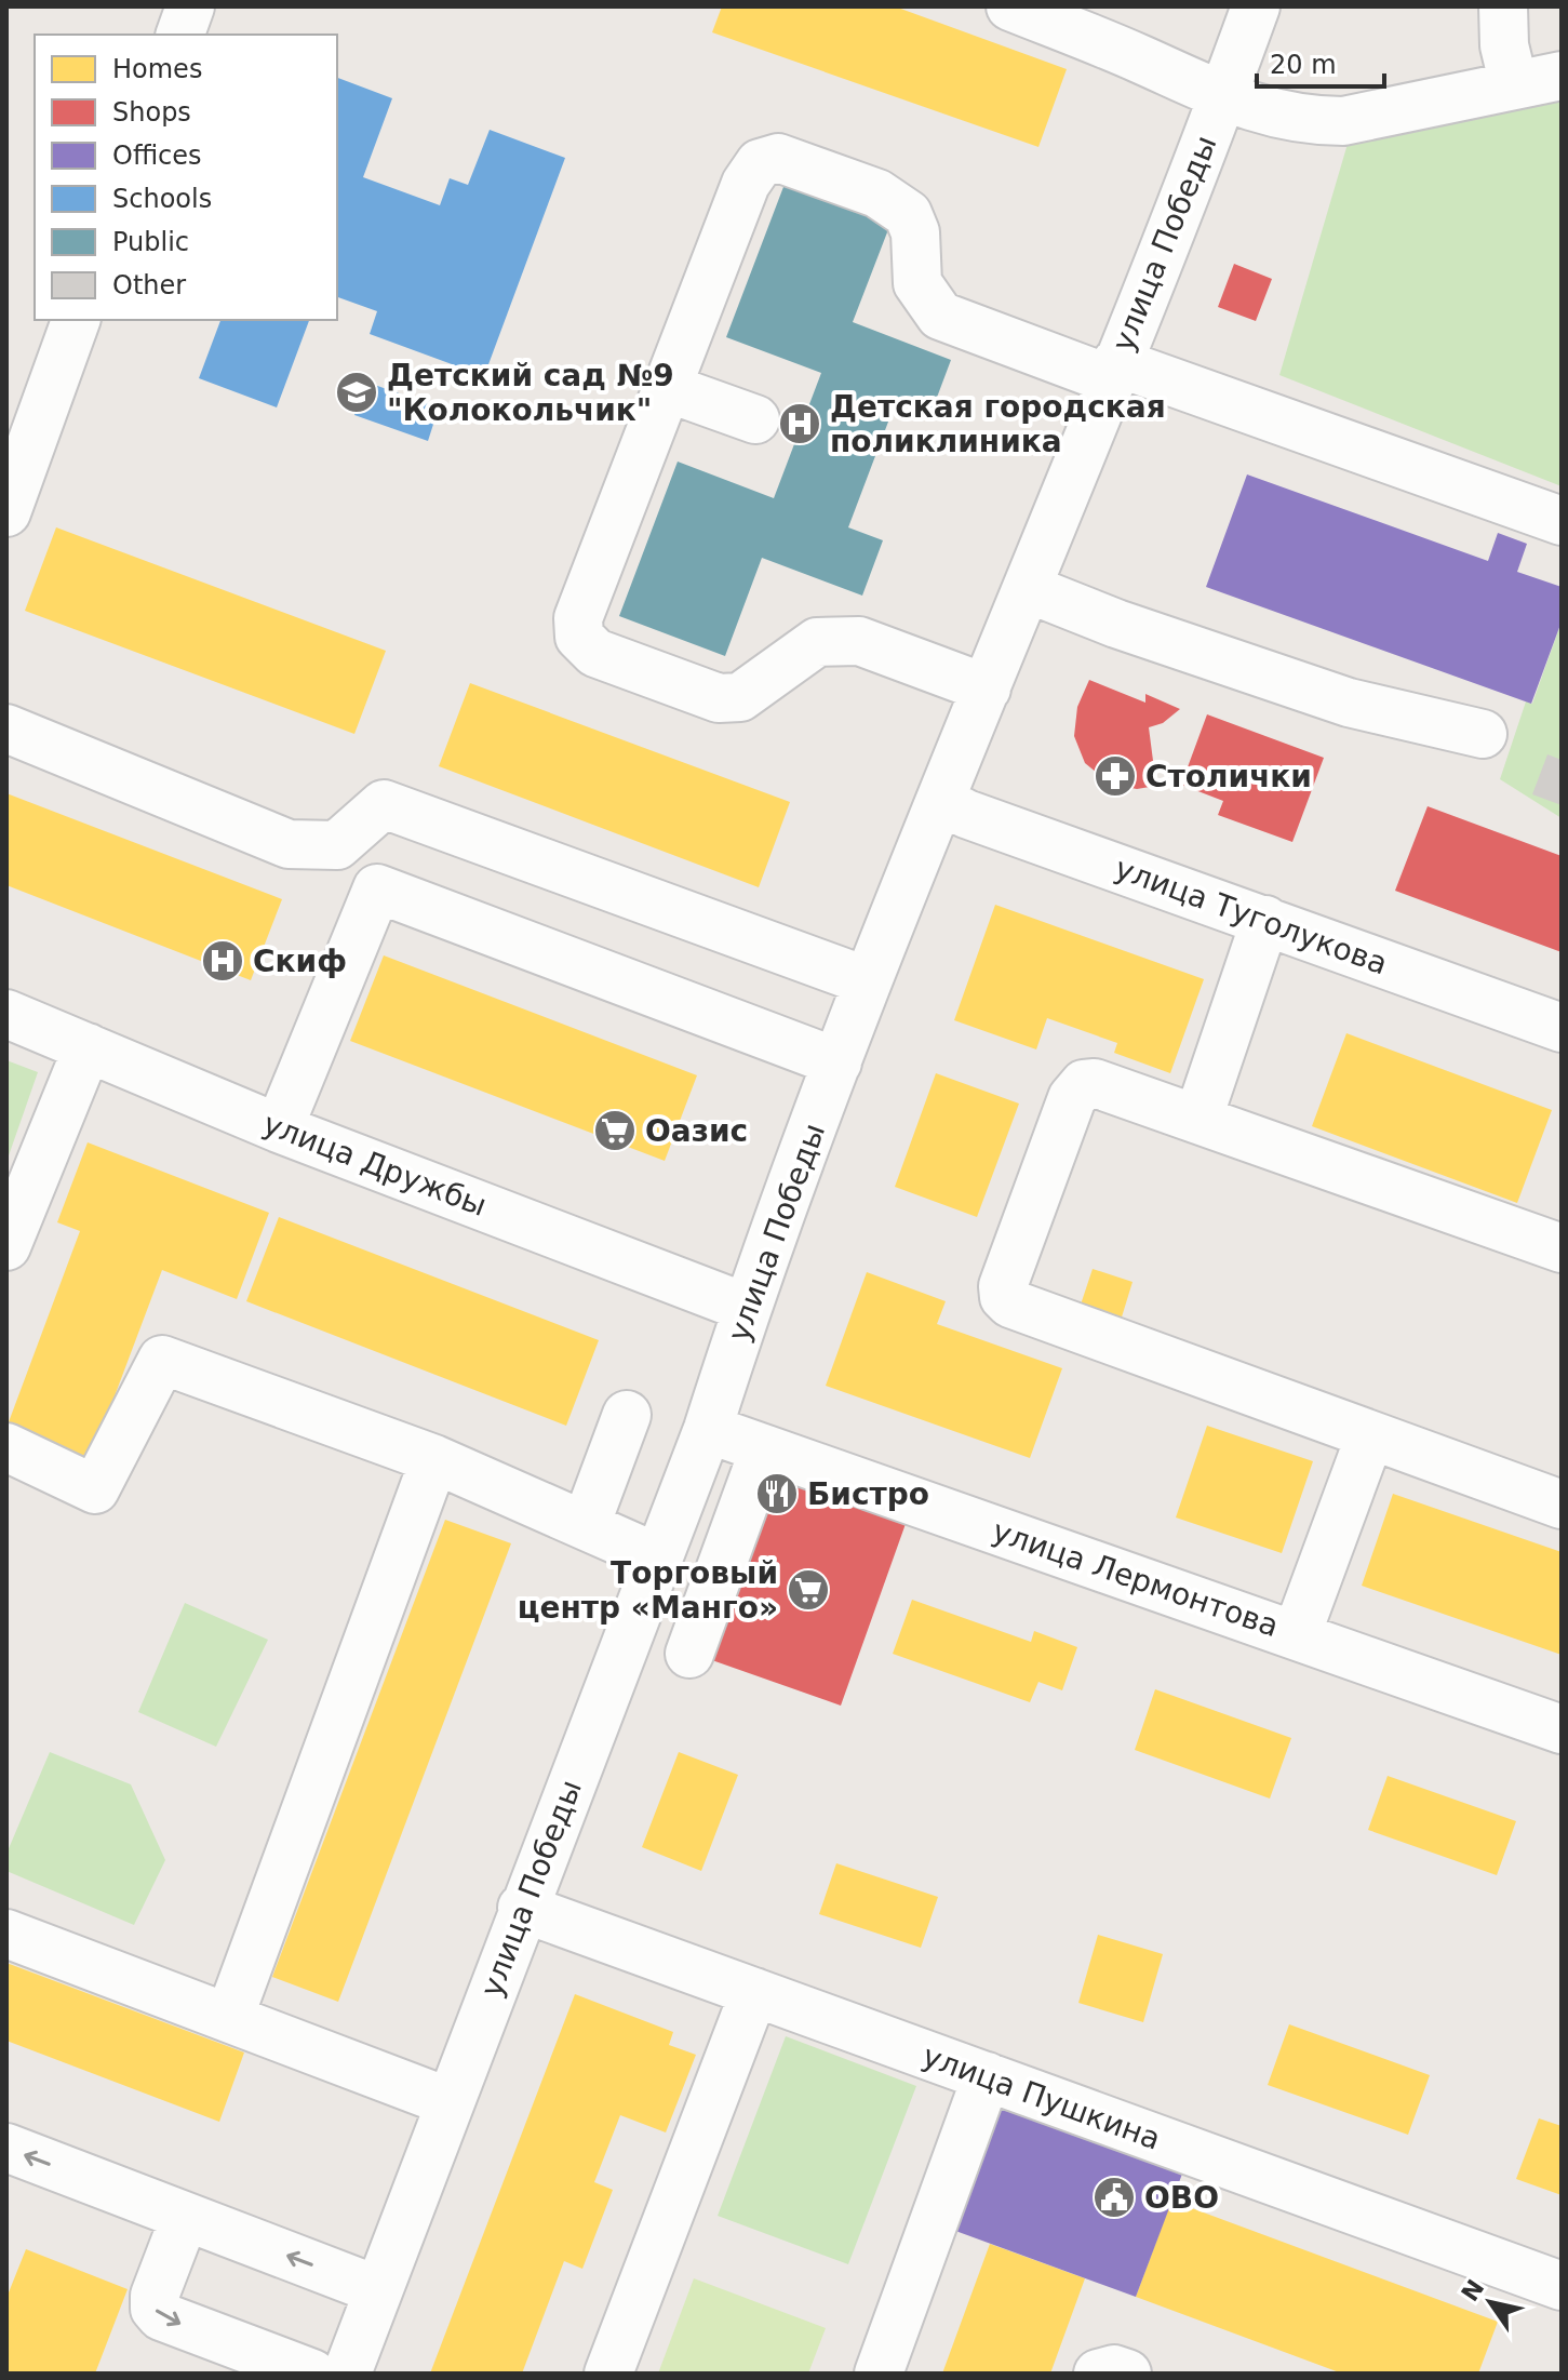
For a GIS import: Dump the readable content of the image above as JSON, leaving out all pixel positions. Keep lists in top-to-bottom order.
{
  "streets": {
    "street": [
      "улица Победы",
      "улица Туголукова",
      "улица Дружбы",
      "улица Лермонтова",
      "улица Пушкина"
    ]
  },
  "crossings": [
    ["улица Победы", "улица Туголукова"],
    ["улица Победы", "улица Дружбы"],
    ["улица Победы", "улица Лермонтова"],
    ["улица Победы", "улица Пушкина"]
  ],
  "places": {
    "school or university": ["Детский сад №9 \"Колокольчик\""],
    "hospital": ["Детская городская поликлиника", "Скиф"],
    "pharmacy": ["Столички"],
    "supermarket": ["Оазис", "Торговый центр «Манго»"],
    "restaurant": ["Бистро"],
    "public building": ["ОВО"]
  },
  "legend": [
    "Homes",
    "Shops",
    "Offices",
    "Schools",
    "Public",
    "Other"
  ],
  "scale_bar": "20 m",
  "north": "top left"
}
